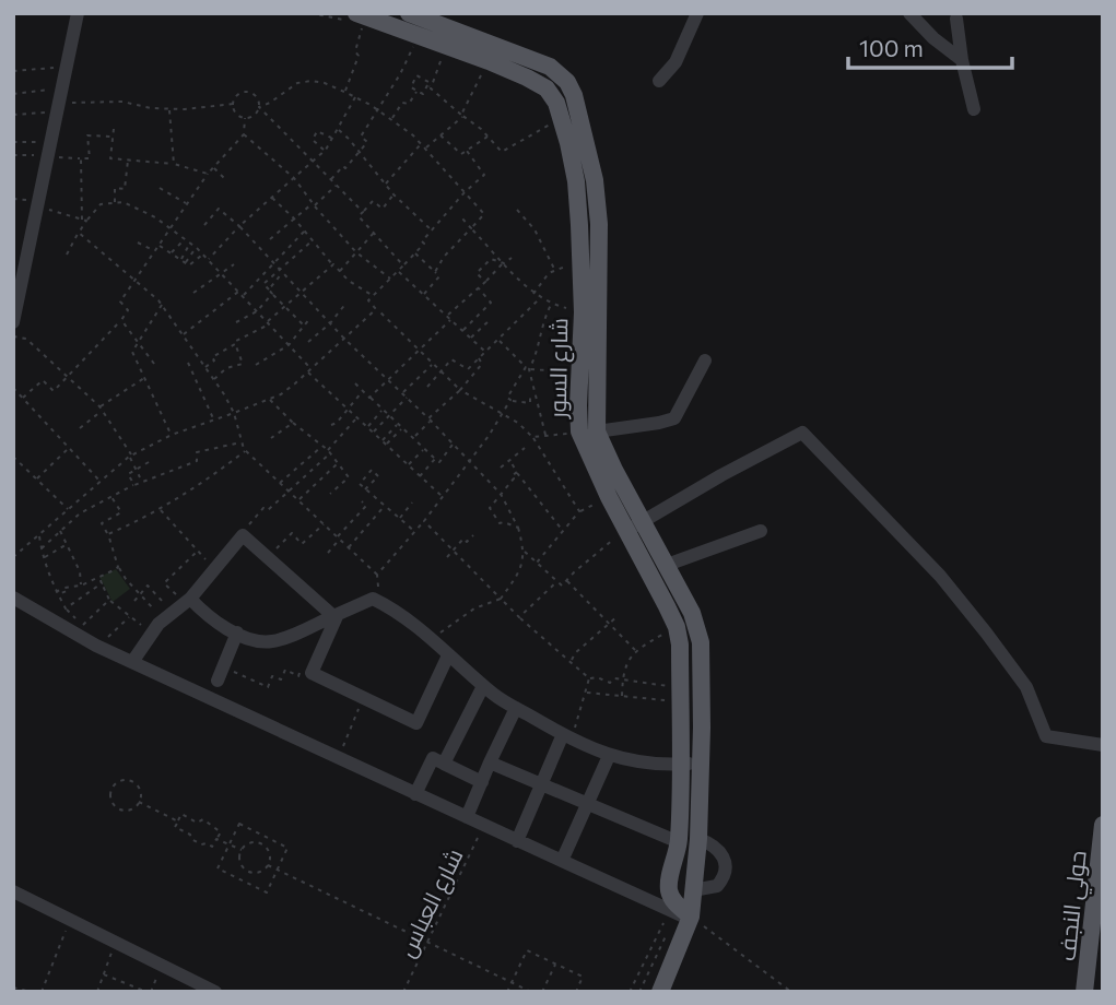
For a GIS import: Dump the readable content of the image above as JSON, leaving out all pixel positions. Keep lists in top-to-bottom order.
{
  "streets": {
    "main road": ["شارع السور", "حولي النجف"],
    "path": ["شارع العباس"]
  },
  "scale_bar": "100 m"
}
